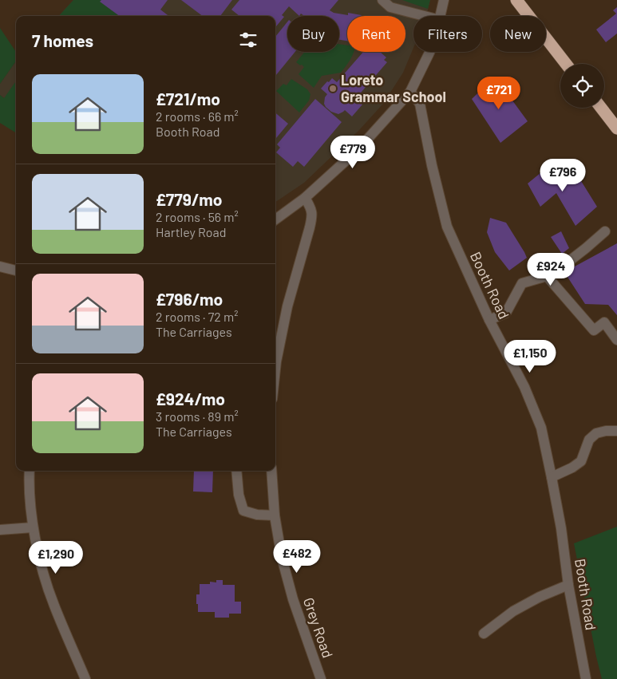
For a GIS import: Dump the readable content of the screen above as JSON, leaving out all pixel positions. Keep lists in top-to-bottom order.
{
  "streets": {
    "street": ["Booth Road", "Grey Road"]
  },
  "places": ["Loreto Grammar School"],
  "page": {
    "chip": [
      "Buy",
      "Rent",
      "Filters",
      "New"
    ],
    "heading": "7 homes",
    "list": [
      {
        "name": "£721/mo",
        "note": "2 rooms · 66 m² · Booth Road"
      },
      {
        "name": "£779/mo",
        "note": "2 rooms · 56 m² · Hartley Road"
      },
      {
        "name": "£796/mo",
        "note": "2 rooms · 72 m² · The Carriages"
      },
      {
        "name": "£924/mo",
        "note": "3 rooms · 89 m² · The Carriages"
      }
    ],
    "price": [
      "£721",
      "£779",
      "£796",
      "£924",
      "£1,150",
      "£482",
      "£1,290"
    ]
  }
}
